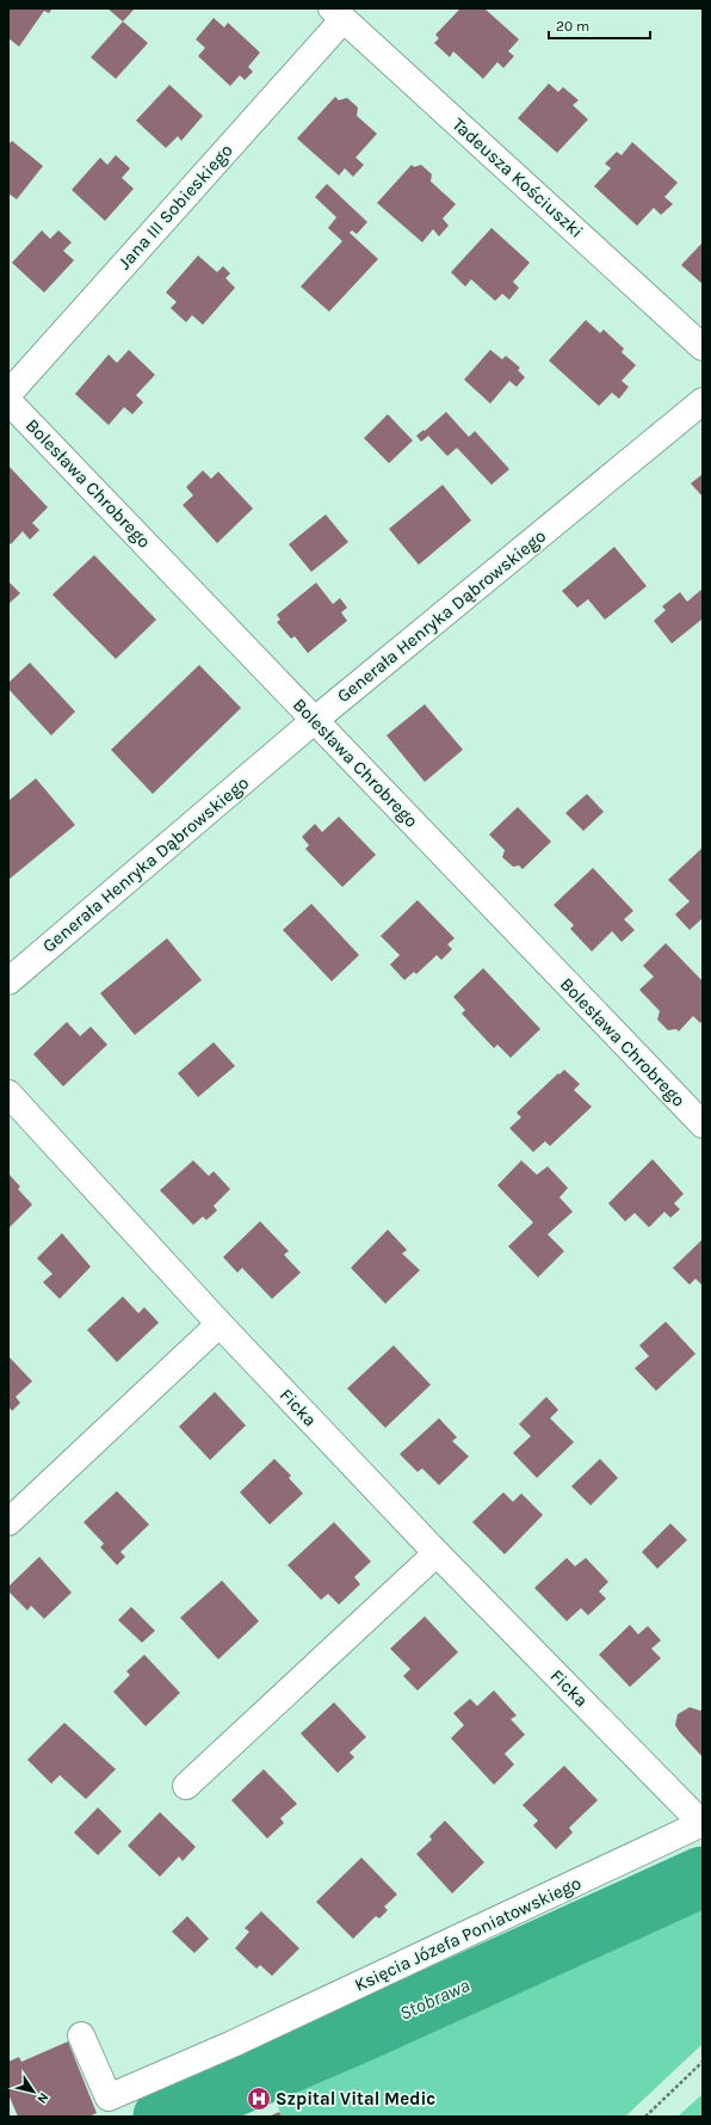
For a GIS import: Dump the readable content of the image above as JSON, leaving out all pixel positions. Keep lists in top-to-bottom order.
{
  "streets": {
    "street": [
      "Tadeusza Kościuszki",
      "Jana III Sobieskiego",
      "Bolesława Chrobrego",
      "Generała Henryka Dąbrowskiego",
      "Ficka",
      "Księcia Józefa Poniatowskiego"
    ]
  },
  "crossings": [
    ["Tadeusza Kościuszki", "Jana III Sobieskiego"],
    ["Bolesława Chrobrego", "Generała Henryka Dąbrowskiego"],
    ["Ficka", "Księcia Józefa Poniatowskiego"]
  ],
  "water": ["Stobrawa"],
  "places": {
    "hospital": ["Szpital Vital Medic"]
  },
  "scale_bar": "20 m",
  "north": "bottom right"
}
